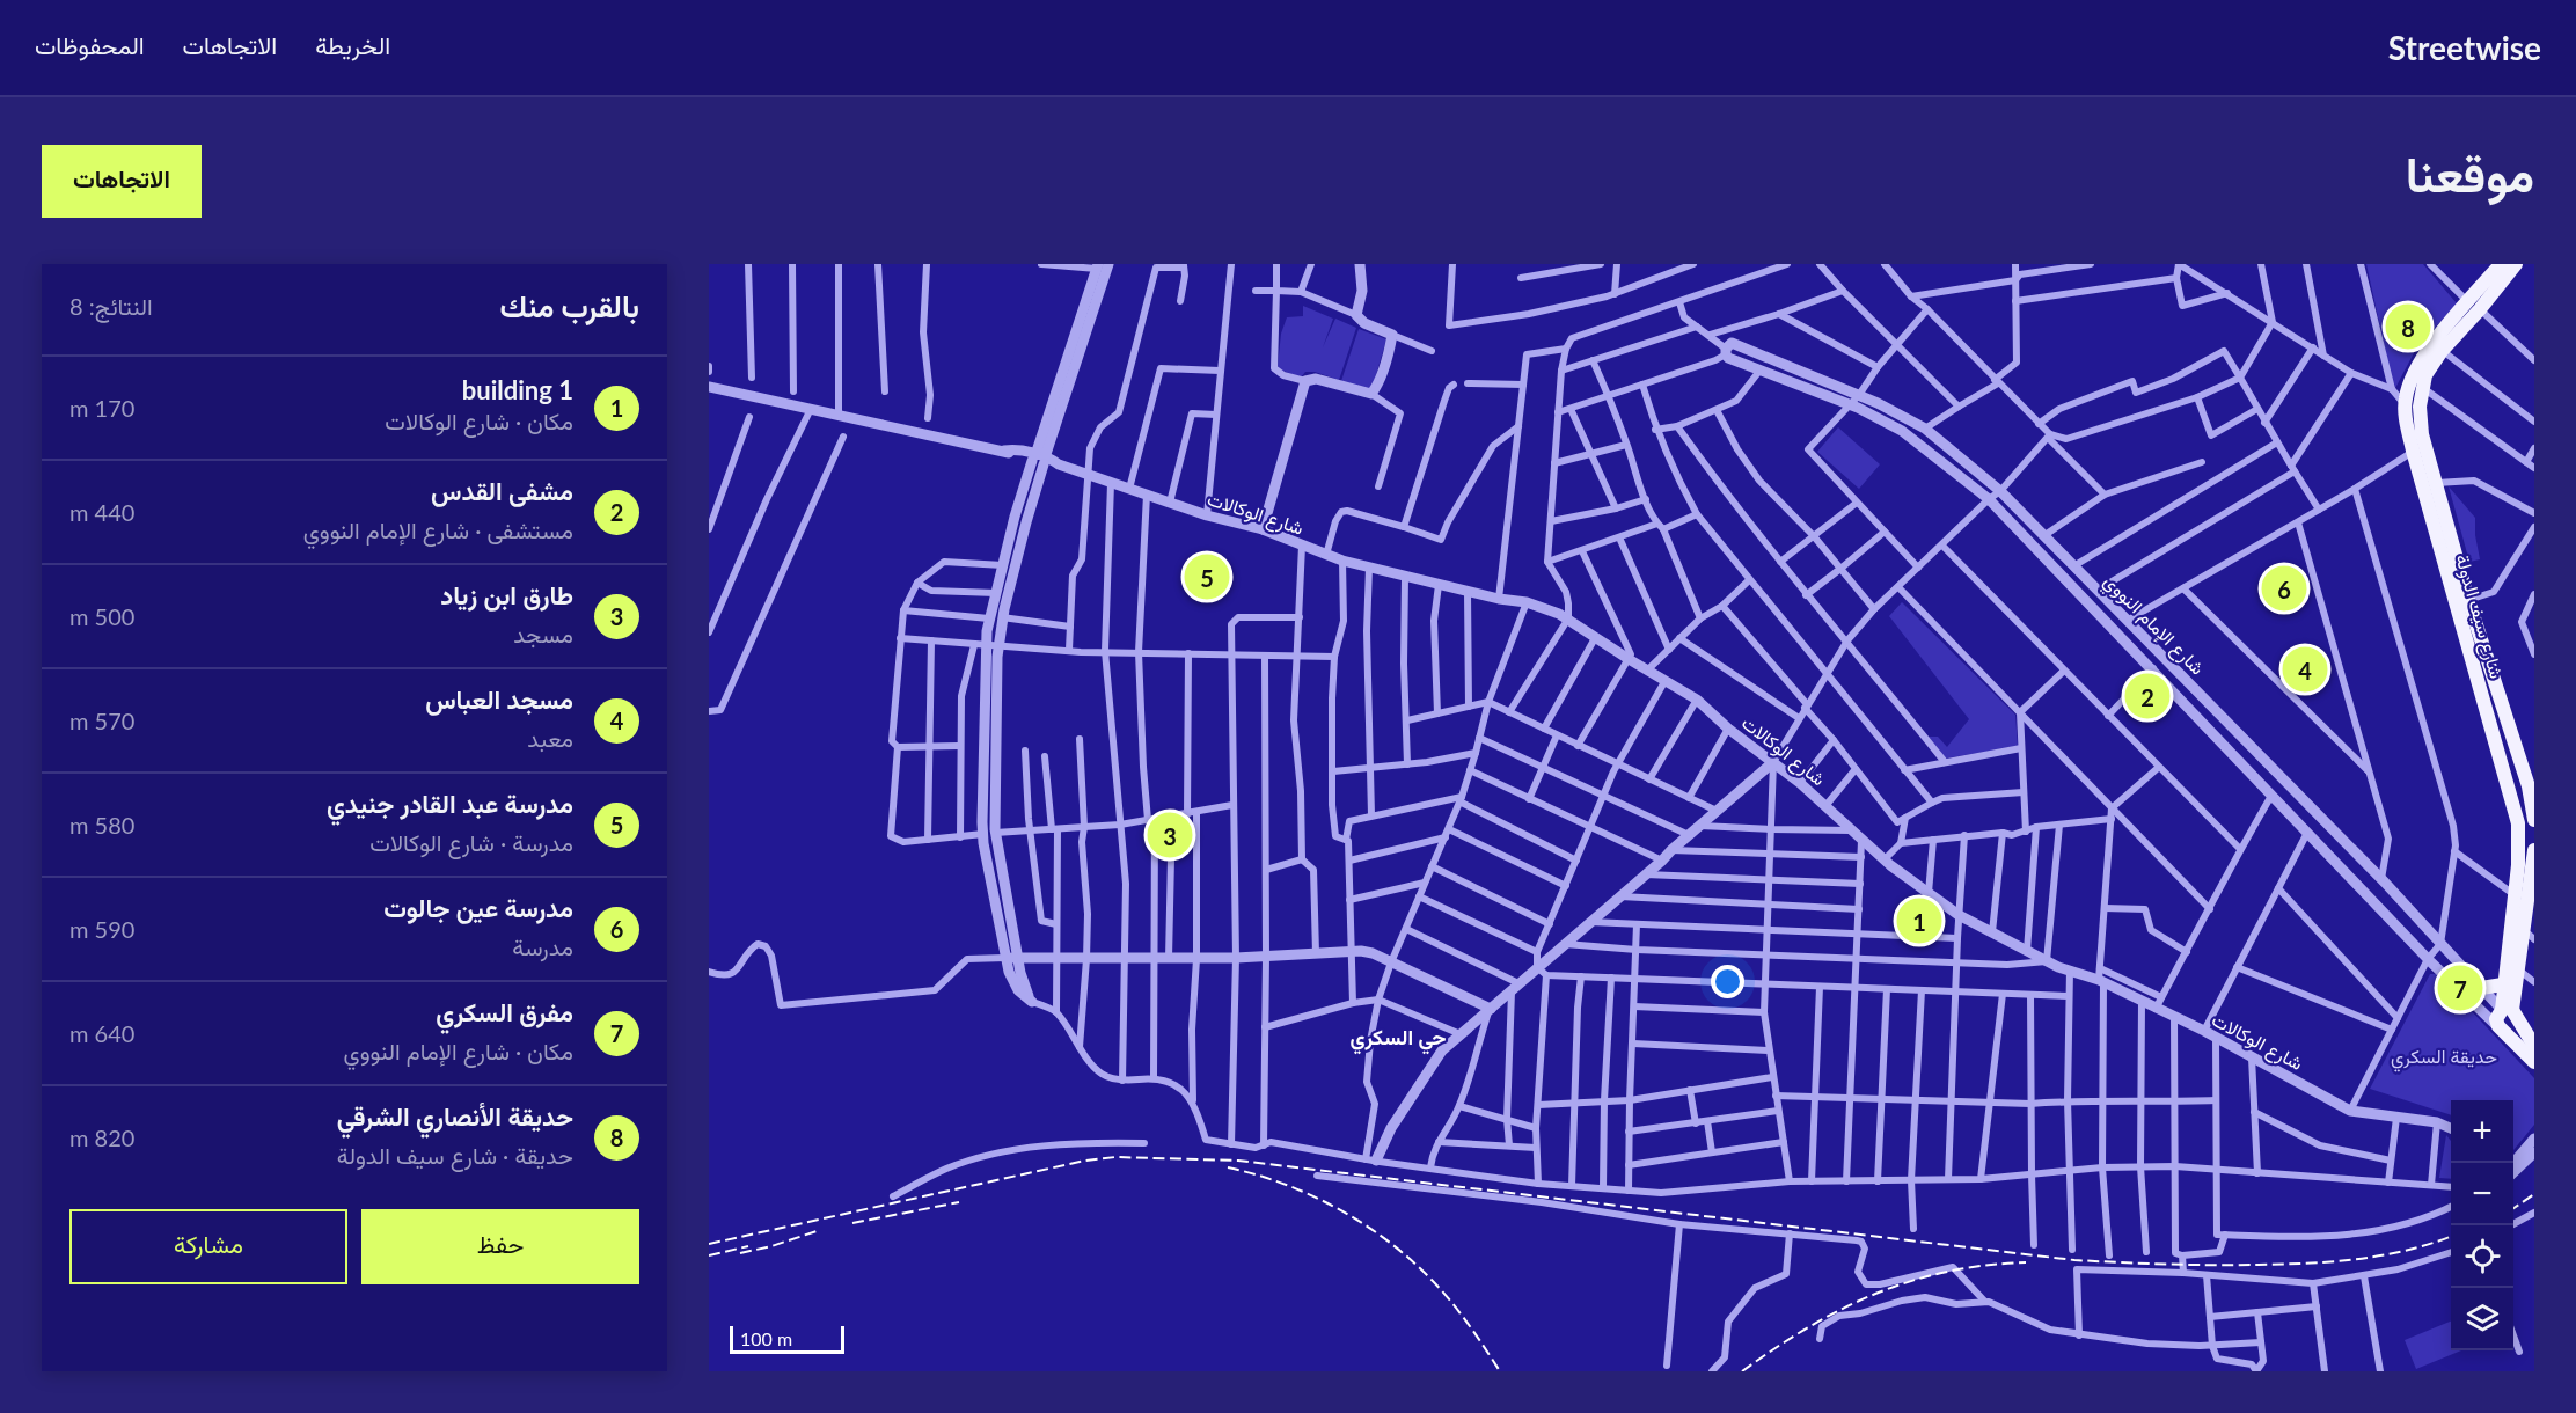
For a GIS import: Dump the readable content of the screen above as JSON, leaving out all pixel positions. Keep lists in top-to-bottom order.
{
  "streets": {
    "main road": ["شارع سيف الدولة"],
    "street": ["شارع الوكالات", "شارع الإمام النووي"]
  },
  "crossings": [
    ["شارع سيف الدولة", "شارع الإمام النووي"]
  ],
  "districts": ["حي السكري"],
  "parks": ["حديقة السكري"],
  "scale_bar": "100 m",
  "page": {
    "header": "Streetwise",
    "nav": ["الخريطة", "الاتجاهات", "المحفوظات"],
    "title": "موقعنا",
    "buttons": [
      "الاتجاهات",
      ["حفظ", "مشاركة"]
    ],
    "heading": ["بالقرب منك", "النتائج: 8"],
    "pins": [
      "8",
      "5",
      "6",
      "4",
      "2",
      "3",
      "1",
      "7"
    ],
    "list": [
      {
        "mark": "1",
        "name": "building 1",
        "note": "مكان · شارع الوكالات",
        "value": "170 m"
      },
      {
        "mark": "2",
        "name": "مشفى القدس",
        "note": "مستشفى · شارع الإمام النووي",
        "value": "440 m"
      },
      {
        "mark": "3",
        "name": "طارق ابن زياد",
        "note": "مسجد",
        "value": "500 m"
      },
      {
        "mark": "4",
        "name": "مسجد العباس",
        "note": "معبد",
        "value": "570 m"
      },
      {
        "mark": "5",
        "name": "مدرسة عبد القادر جنيدي",
        "note": "مدرسة · شارع الوكالات",
        "value": "580 m"
      },
      {
        "mark": "6",
        "name": "مدرسة عين جالوت",
        "note": "مدرسة",
        "value": "590 m"
      },
      {
        "mark": "7",
        "name": "مفرق السكري",
        "note": "مكان · شارع الإمام النووي",
        "value": "640 m"
      },
      {
        "mark": "8",
        "name": "حديقة الأنصاري الشرقي",
        "note": "حديقة · شارع سيف الدولة",
        "value": "820 m"
      }
    ],
    "map_buttons": ["+", "−"],
    "scale": "100 m"
  }
}
